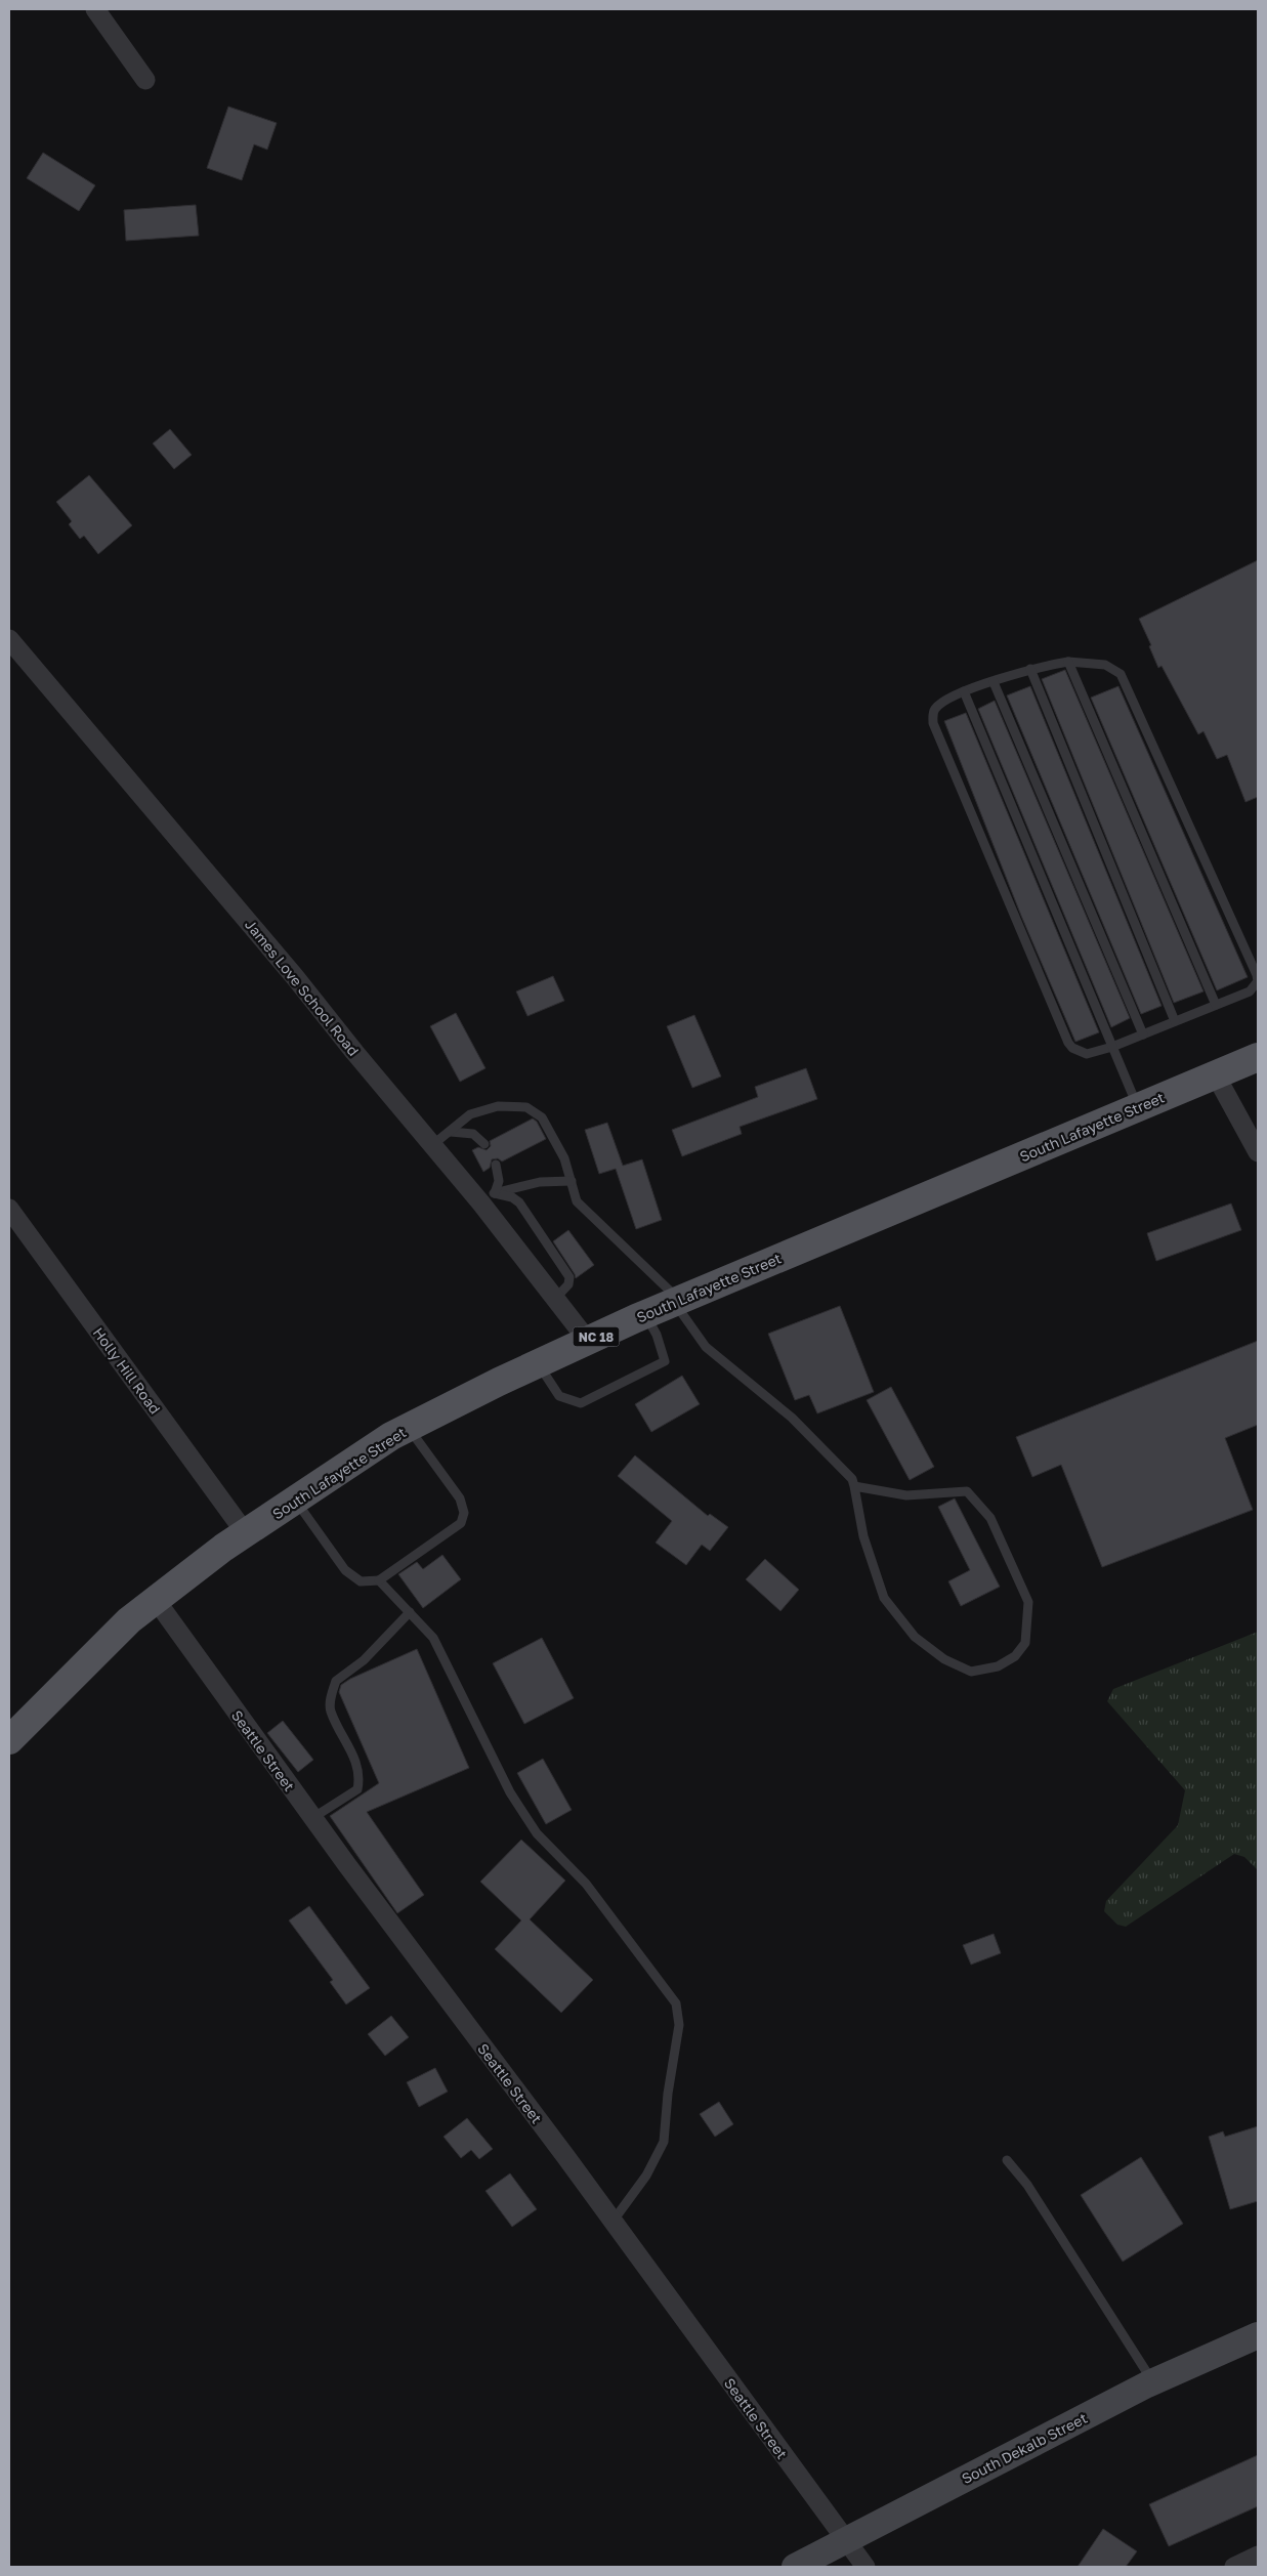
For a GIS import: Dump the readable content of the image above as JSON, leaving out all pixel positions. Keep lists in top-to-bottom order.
{
  "streets": {
    "main road": ["South Lafayette Street", "NC 18", "South Dekalb Street"],
    "street": ["James Love School Road", "Holly Hill Road", "Seattle Street"]
  },
  "crossings": [
    ["James Love School Road", "South Lafayette Street"],
    ["South Lafayette Street", "Holly Hill Road"],
    ["South Lafayette Street", "Seattle Street"],
    ["Seattle Street", "South Dekalb Street"]
  ]
}
